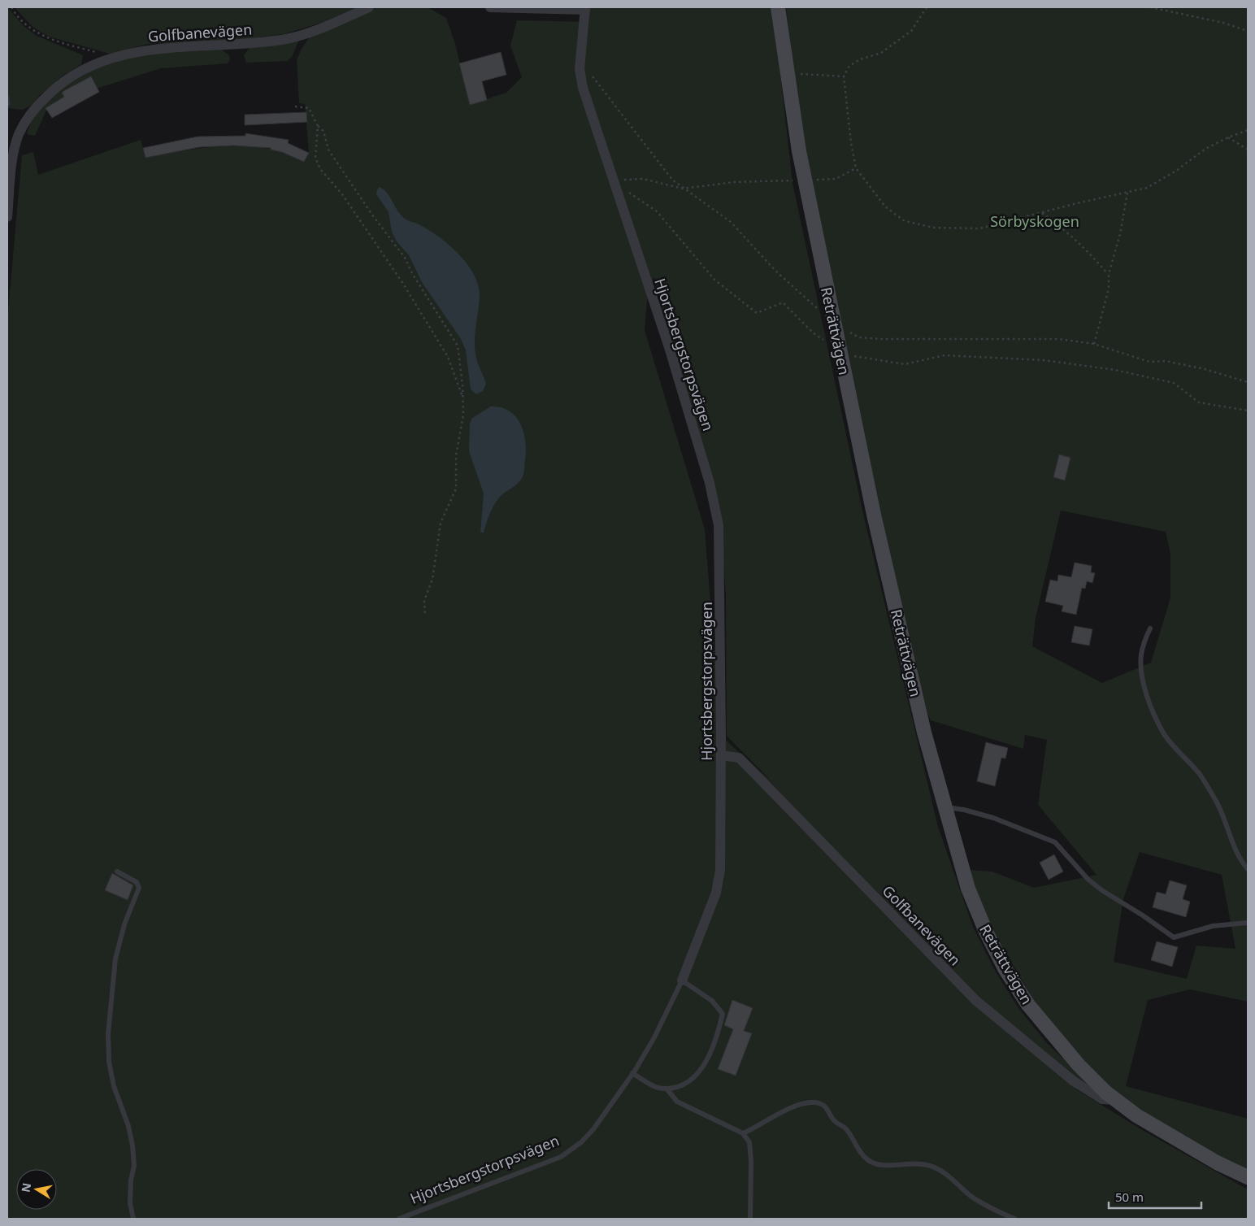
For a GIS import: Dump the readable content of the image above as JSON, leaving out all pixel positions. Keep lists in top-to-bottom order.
{
  "streets": {
    "street": ["Golfbanevägen", "Reträttvägen", "Hjortsbergstorpsvägen"]
  },
  "crossings": [
    ["Golfbanevägen", "Reträttvägen"],
    ["Golfbanevägen", "Hjortsbergstorpsvägen"]
  ],
  "parks": ["Sörbyskogen"],
  "scale_bar": "50 m",
  "north": "left"
}
